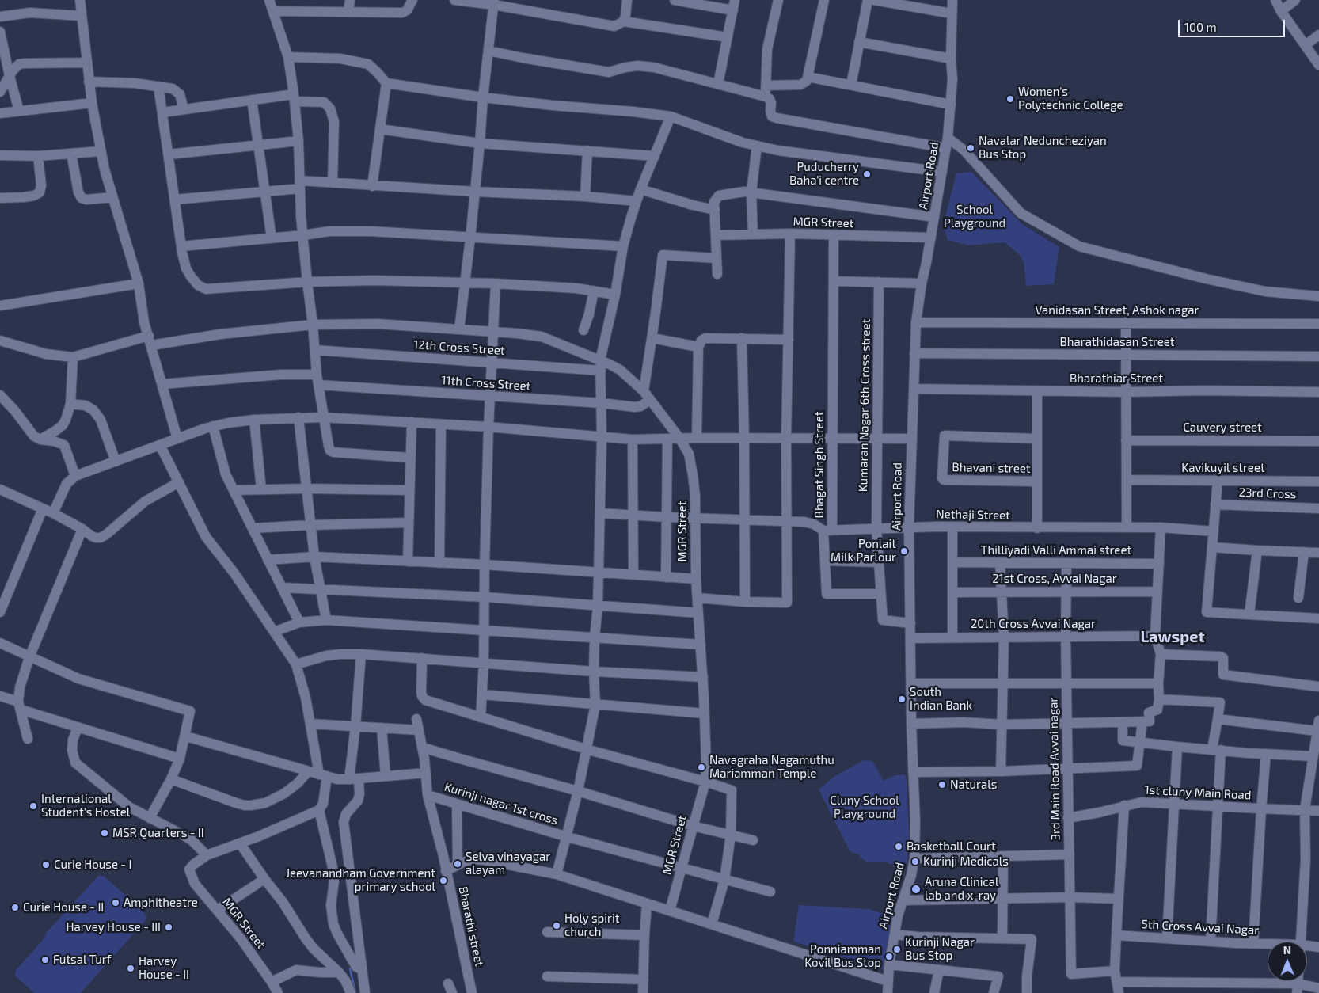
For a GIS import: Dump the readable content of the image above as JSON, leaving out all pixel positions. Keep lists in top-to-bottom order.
{
  "streets": {
    "street": [
      "Airport Road",
      "MGR Street",
      "Vanidasan Street, Ashok nagar",
      "Bharathidasan Street",
      "12th Cross Street",
      "Bharathiar Street",
      "11th Cross Street",
      "Kumaran Nagar 6th Cross street",
      "Cauvery street",
      "Bhagat Singh Street",
      "Bhavani street",
      "Kavikuyil street",
      "23rd Cross",
      "Nethaji Street",
      "Thilliyadi Valli Ammai street",
      "21st Cross, Avvai Nagar",
      "20th Cross Avvai Nagar",
      "3rd Main Road Avvai nagar",
      "1st cluny Main Road",
      "Kurinji nagar 1st cross",
      "Bharathi street",
      "5th Cross Avvai Nagar"
    ]
  },
  "crossings": [
    ["Airport Road", "MGR Street"],
    ["Airport Road", "Vanidasan Street, Ashok nagar"],
    ["Airport Road", "Bharathidasan Street"],
    ["Airport Road", "Bharathiar Street"],
    ["Airport Road", "Nethaji Street"],
    ["Airport Road", "20th Cross Avvai Nagar"],
    ["MGR Street", "12th Cross Street"],
    ["MGR Street", "11th Cross Street"],
    ["MGR Street", "Bhagat Singh Street"],
    ["MGR Street", "Kurinji nagar 1st cross"],
    ["Kumaran Nagar 6th Cross street", "Bhagat Singh Street"],
    ["Kumaran Nagar 6th Cross street", "Nethaji Street"],
    ["Bhagat Singh Street", "Nethaji Street"],
    ["Thilliyadi Valli Ammai street", "3rd Main Road Avvai nagar"],
    ["21st Cross, Avvai Nagar", "3rd Main Road Avvai nagar"],
    ["20th Cross Avvai Nagar", "3rd Main Road Avvai nagar"],
    ["3rd Main Road Avvai nagar", "1st cluny Main Road"],
    ["Kurinji nagar 1st cross", "Bharathi street"]
  ],
  "districts": ["Lawspet"],
  "parks": ["School Playground", "Cluny School Playground"],
  "places": [
    "Women's Polytechnic College",
    "Navalar Neduncheziyan Bus Stop",
    "Puducherry Baha'i centre",
    "Ponlait Milk Parlour",
    "South Indian Bank",
    "Navagraha Nagamuthu Mariamman Temple",
    "Naturals",
    "International Student's Hostel",
    "MSR Quarters - II",
    "Basketball Court",
    "Kurinji Medicals",
    "Selva vinayagar alayam",
    "Curie House - I",
    "Jeevanandham Government primary school",
    "Aruna Clinical lab and x-ray",
    "Amphitheatre",
    "Curie House - II",
    "Holy spirit church",
    "Harvey House - III",
    "Kurinji Nagar Bus Stop",
    "Ponniamman Kovil Bus Stop",
    "Futsal Turf",
    "Harvey House - II"
  ],
  "scale_bar": "100 m",
  "north": "top"
}
